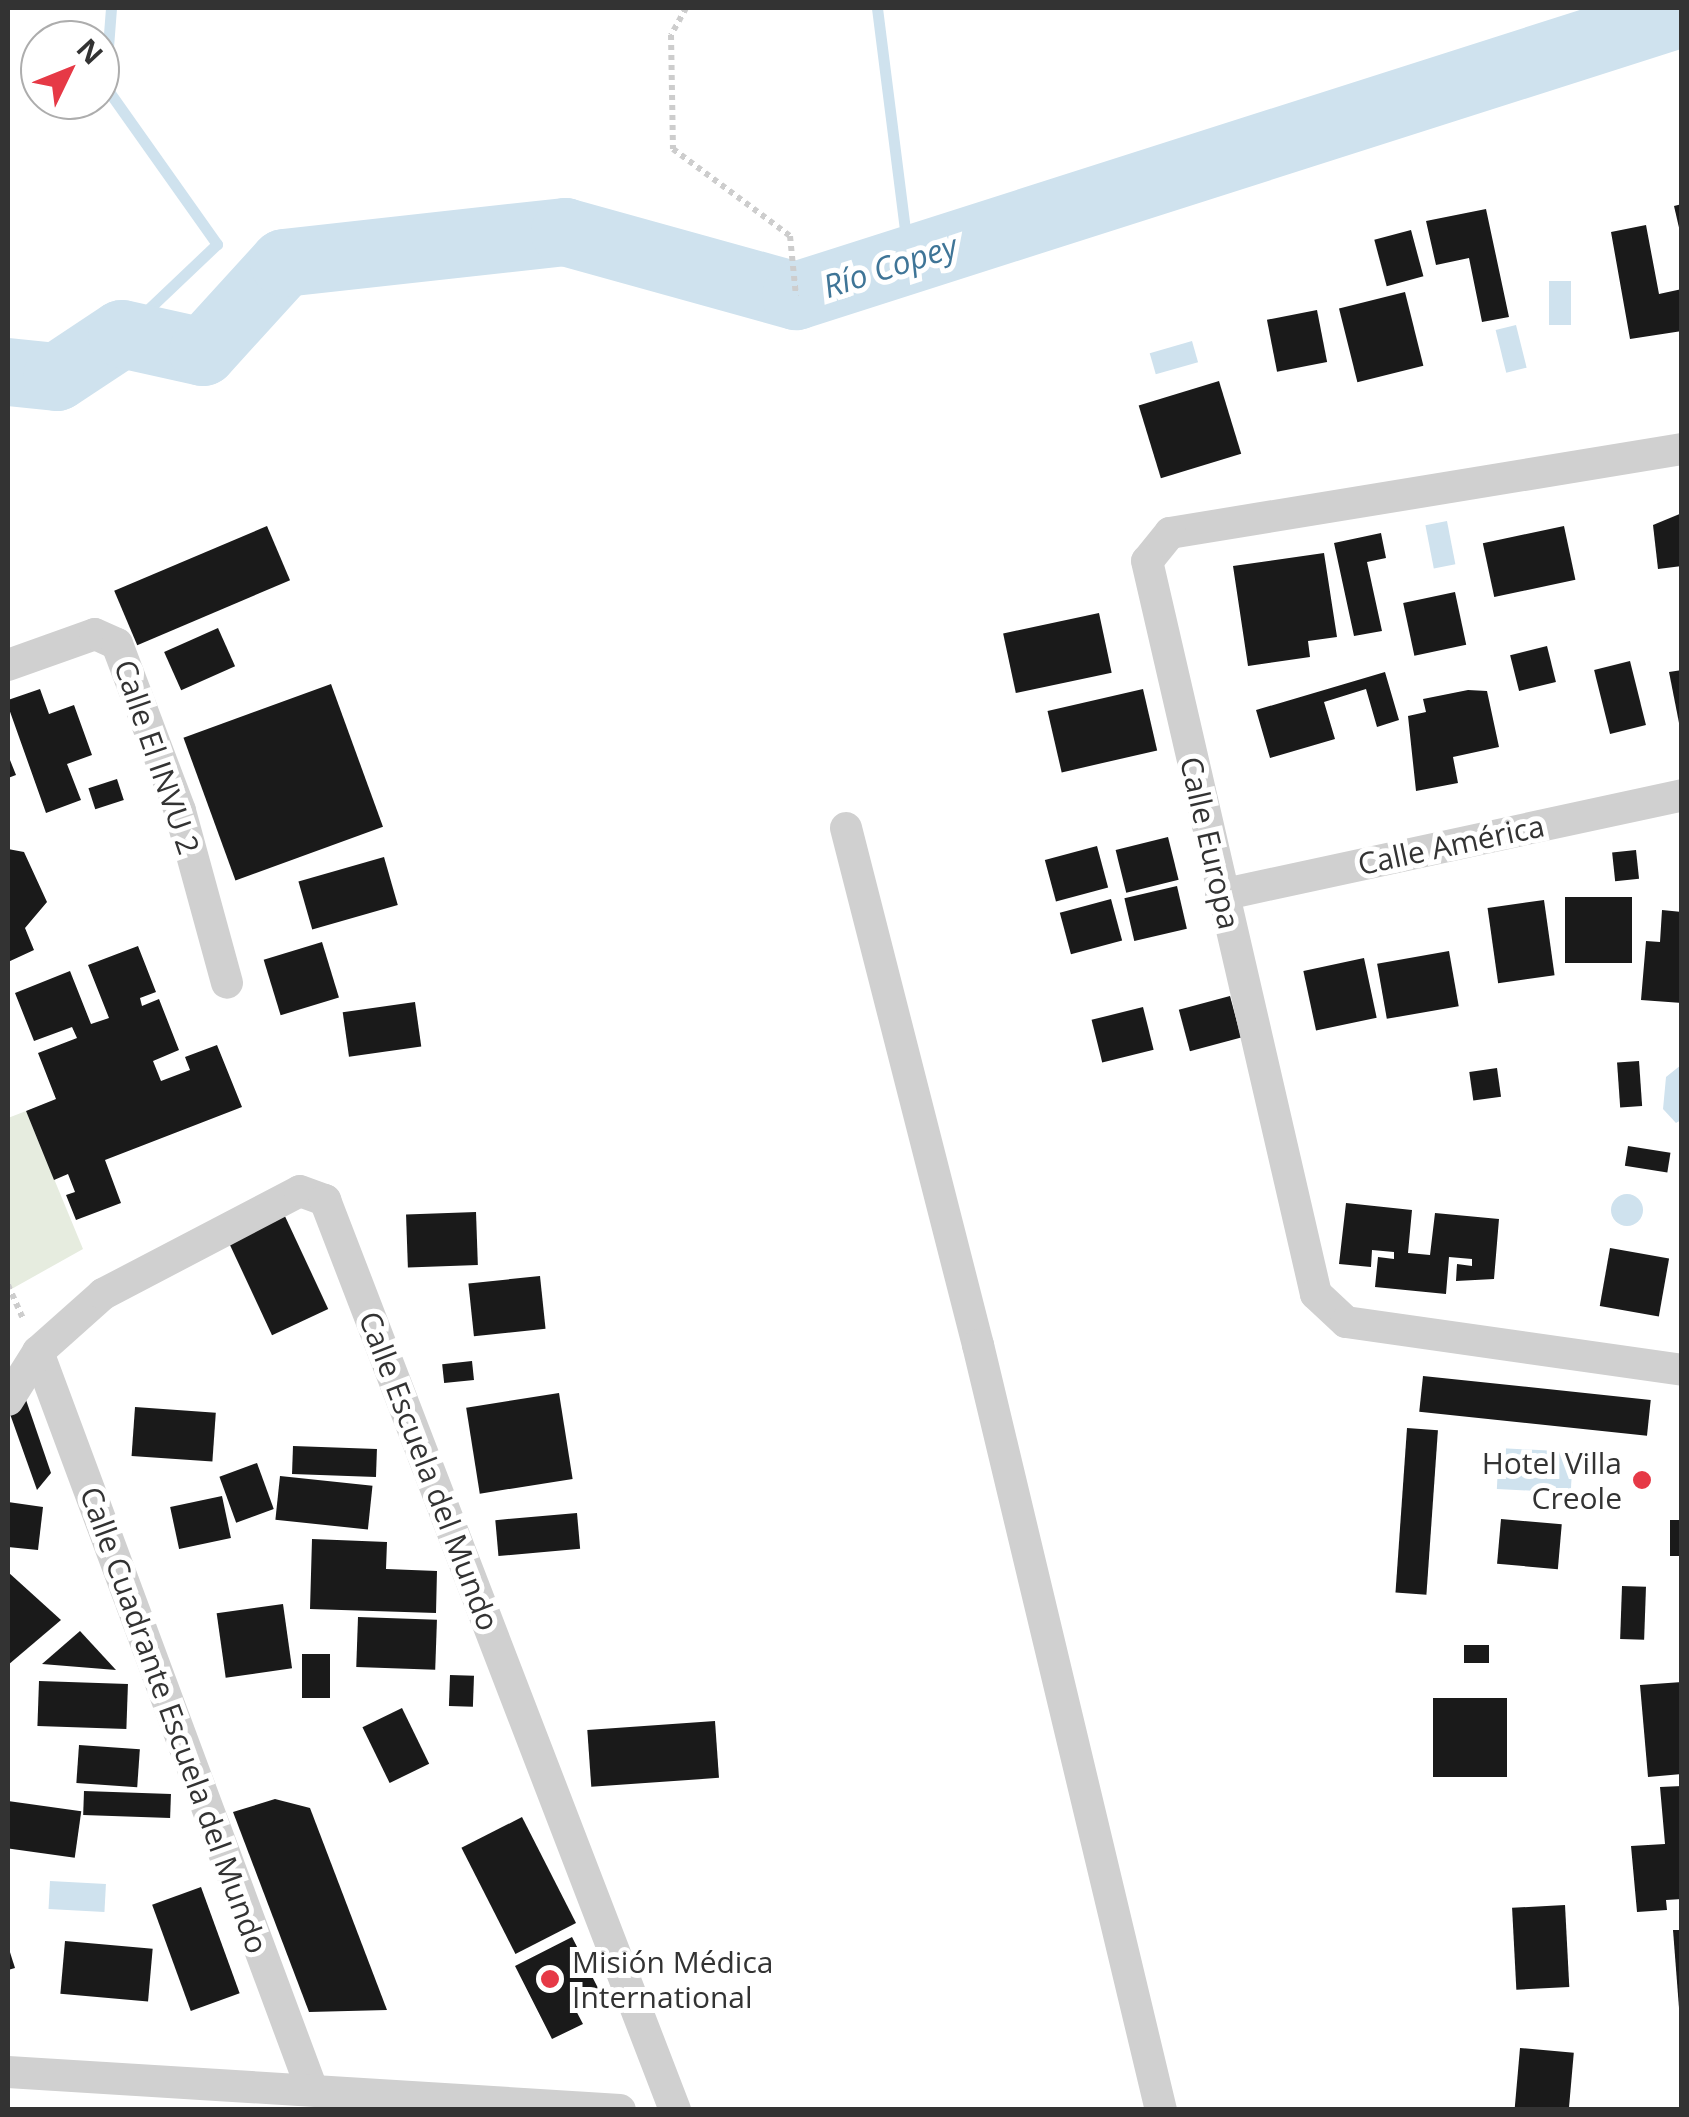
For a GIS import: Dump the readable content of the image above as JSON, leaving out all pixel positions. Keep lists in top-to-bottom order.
{
  "streets": {
    "street": [
      "Calle El INVU 2",
      "Calle Europa",
      "Calle América",
      "Calle Escuela del Mundo",
      "Calle Cuadrante Escuela del Mundo"
    ]
  },
  "crossings": [
    ["Calle Europa", "Calle América"],
    ["Calle Escuela del Mundo", "Calle Cuadrante Escuela del Mundo"]
  ],
  "water": ["Río Copey"],
  "places": ["Hotel Villa Creole", "Misión Médica International"],
  "north": "top right"
}
